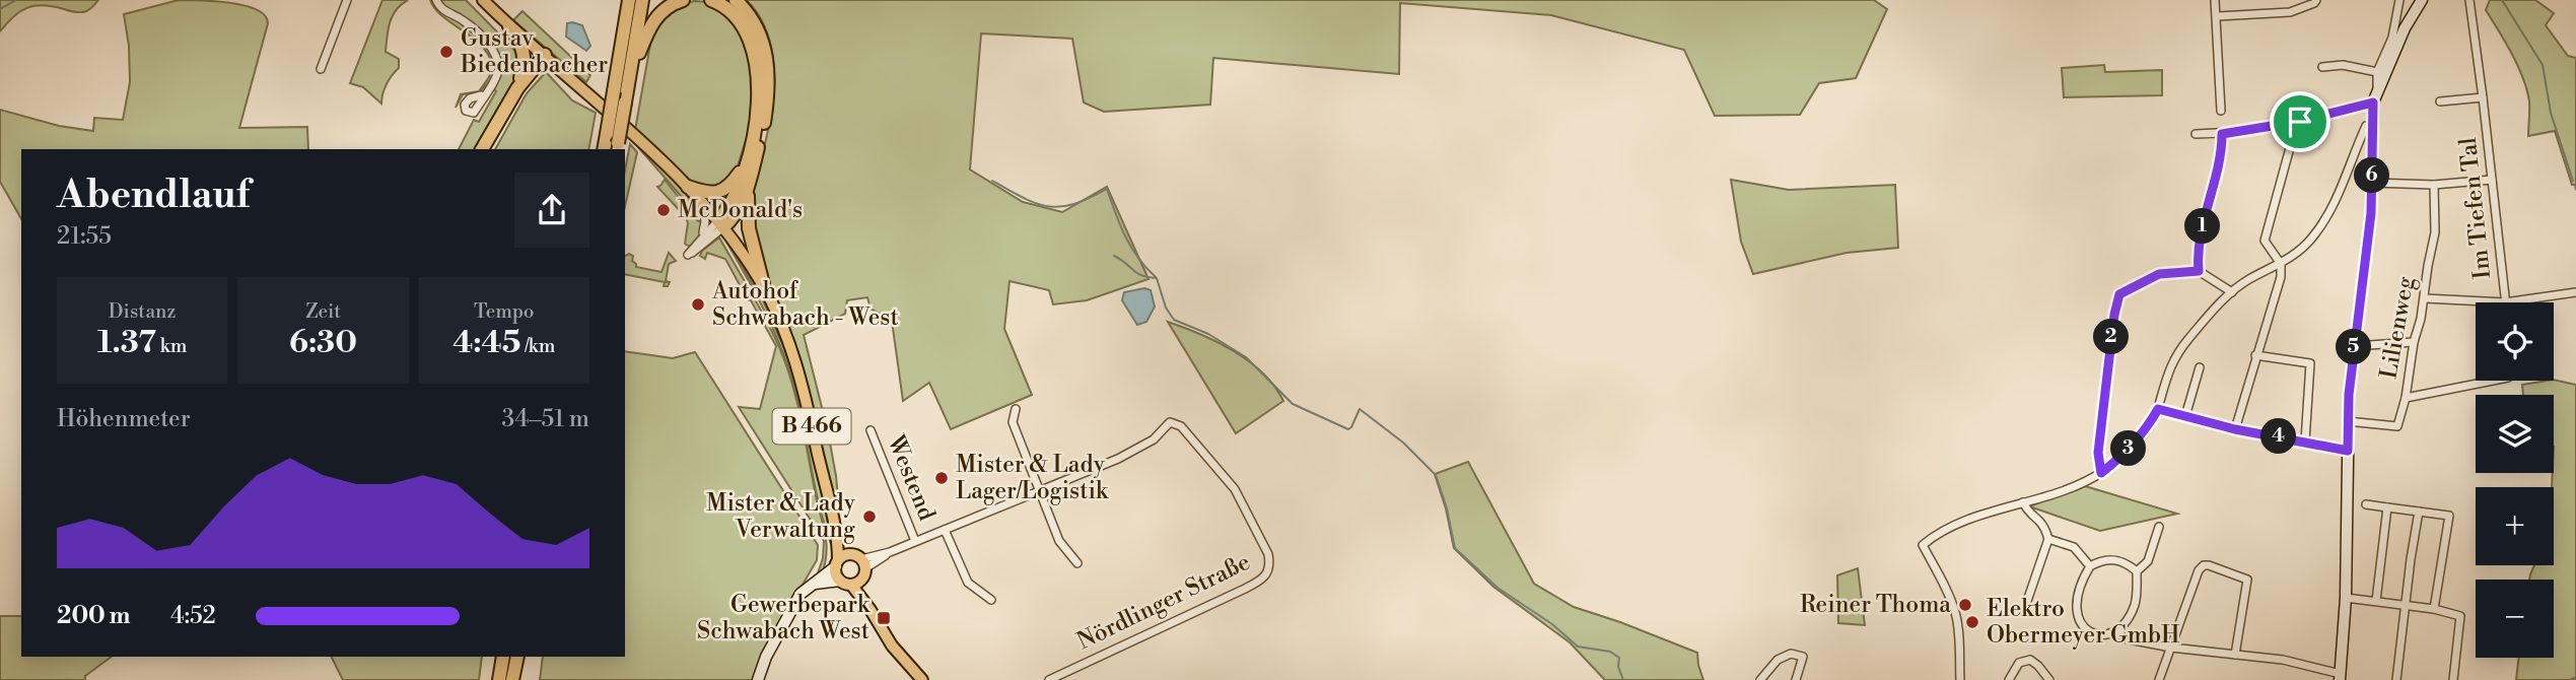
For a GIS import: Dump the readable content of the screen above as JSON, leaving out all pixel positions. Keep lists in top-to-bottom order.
{
  "streets": {
    "main road": ["B 466"],
    "street": [
      "Im Tiefen Tal",
      "Lilienweg",
      "Westend",
      "Nördlinger Straße"
    ]
  },
  "places": {
    "other": [
      "Gustav Biedenbacher",
      "McDonald's",
      "Autohof Schwabach - West",
      "Mister & Lady Lager/Logistik",
      "Mister & Lady Verwaltung",
      "Reiner Thoma",
      "Elektro Obermeyer GmbH"
    ],
    "transit": ["Gewerbepark Schwabach West"]
  },
  "page": {
    "heading": ["Abendlauf", "21:55"],
    "pins": [
      "6",
      "1",
      "2",
      "5",
      "4",
      "3"
    ],
    "stats": [
      ["Distanz", "1.37 km"],
      ["Zeit", "6:30"],
      ["Tempo", "4:45 /km"]
    ],
    "map_buttons": ["+", "−"],
    "chart": ["Höhenmeter", "34–51 m"],
    "list": [
      {
        "name": "200 m",
        "note": "4:52"
      }
    ]
  }
}
